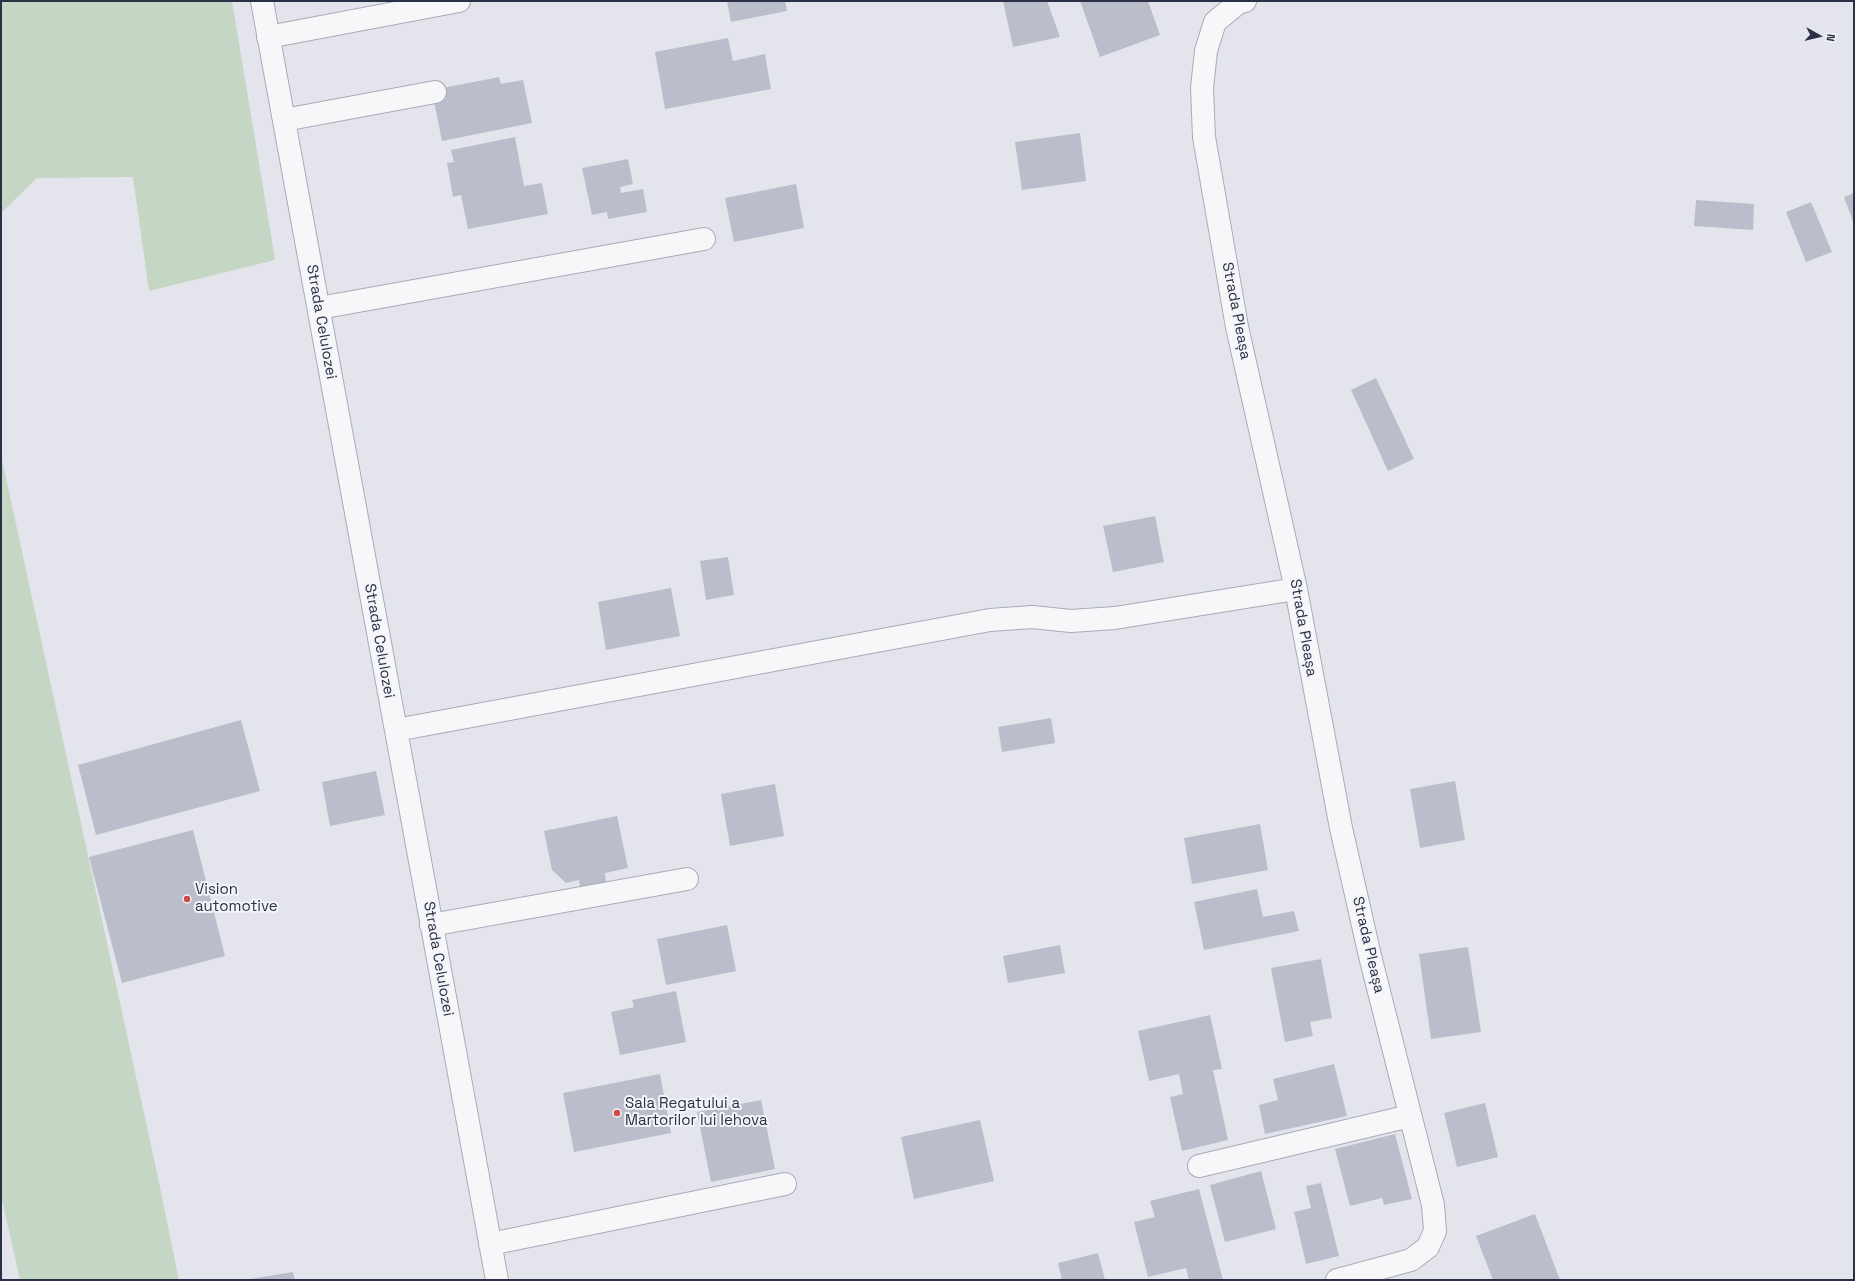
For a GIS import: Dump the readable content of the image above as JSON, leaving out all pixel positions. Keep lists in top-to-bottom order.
{
  "streets": {
    "street": ["Strada Pleașa", "Strada Celulozei"]
  },
  "places": ["Vision automotive", "Sala Regatului a Martorilor lui Iehova"],
  "north": "right"
}
